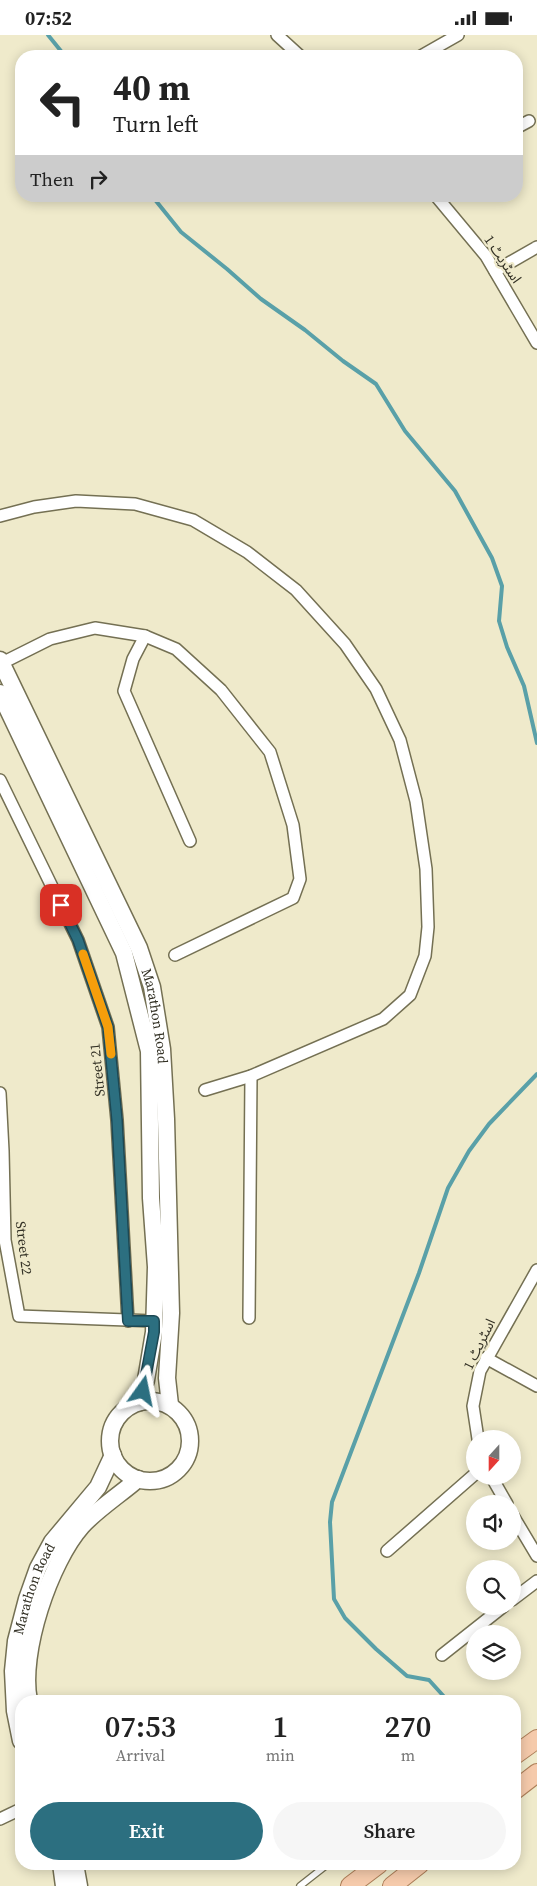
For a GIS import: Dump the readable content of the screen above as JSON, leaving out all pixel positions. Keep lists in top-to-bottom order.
{
  "streets": {
    "main road": ["Marathon Road"],
    "street": ["اسٹریٹ 1", "Street 21", "Street 22"]
  },
  "crossings": [
    ["Street 21", "Street 22"]
  ],
  "north": "bottom",
  "page": {
    "status": "07:52",
    "turn": ["40 m", "Turn left"],
    "then": "Then",
    "eta": [
      "07:53",
      "Arrival",
      "1",
      "min",
      "270",
      "m"
    ],
    "buttons": ["Exit", "Share"]
  }
}
